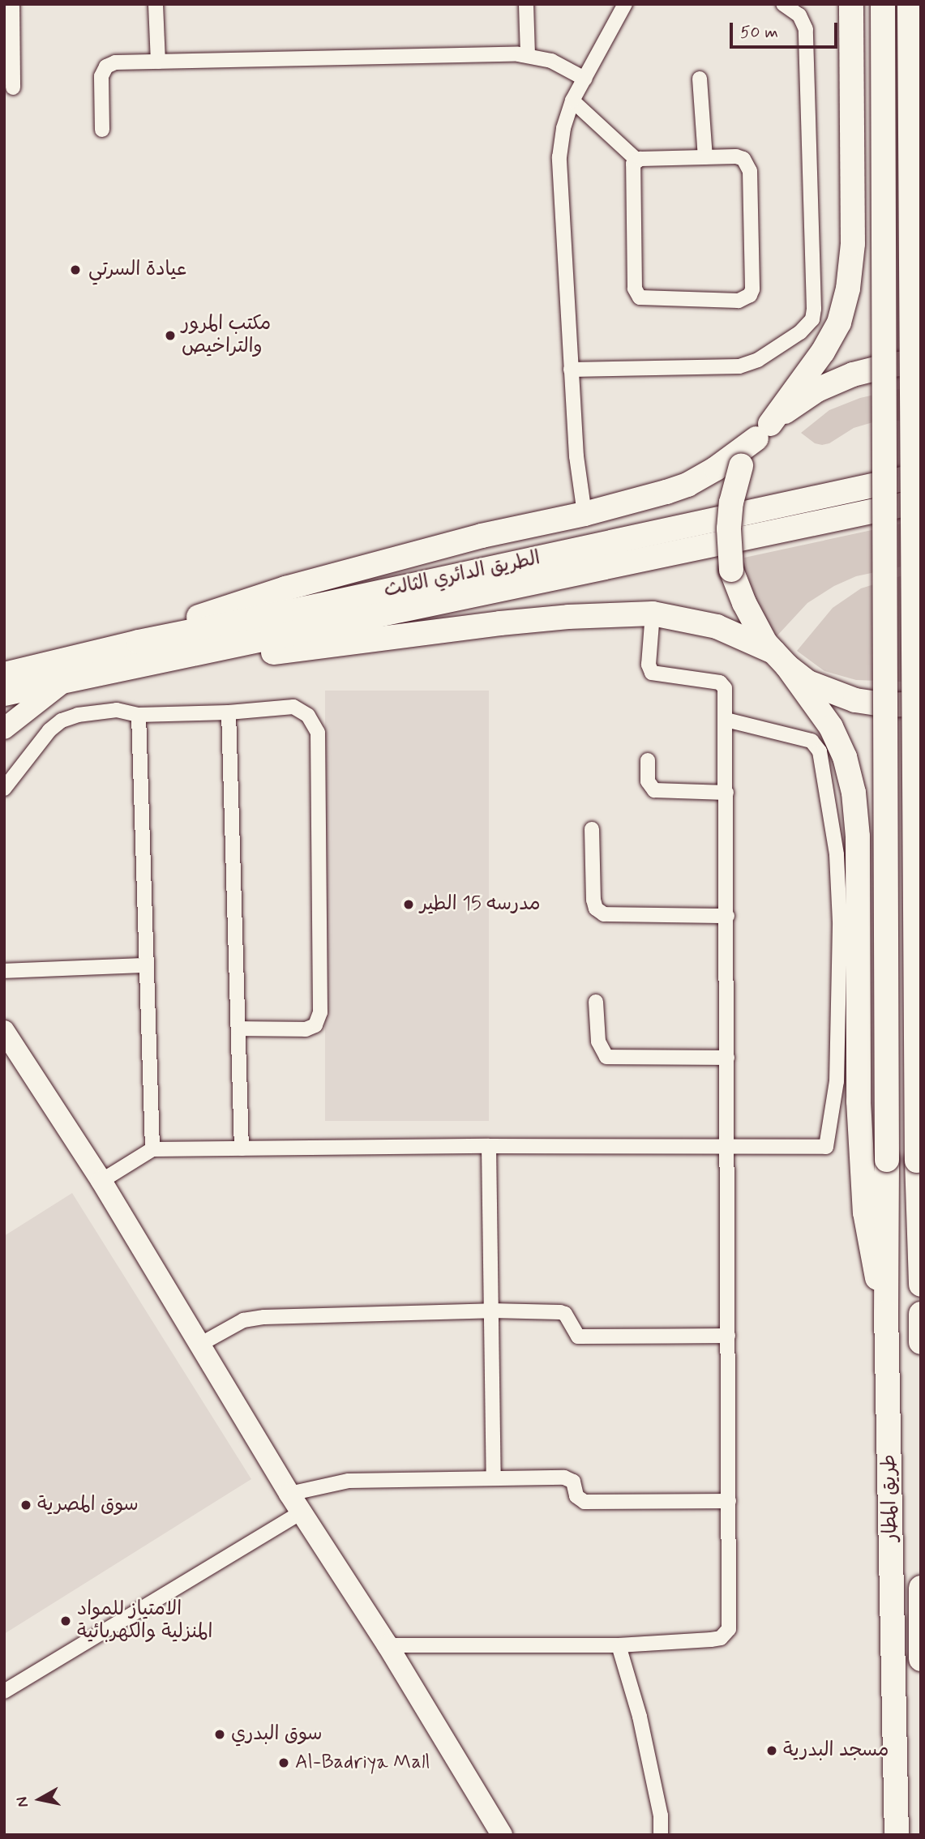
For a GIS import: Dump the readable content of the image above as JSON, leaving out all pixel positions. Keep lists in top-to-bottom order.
{
  "streets": {
    "highway": ["الطريق الدائري الثالث", "طريق المطار"]
  },
  "places": [
    "عيادة السرتي",
    "مكتب المرور والتراخيص",
    "مدرسه 15 الطير",
    "سوق المصرية",
    "الامتياز للمواد المنزلية والكهربائية",
    "سوق البدري",
    "مسجد البدرية",
    "Al-Badriya Mall"
  ],
  "scale_bar": "50 m",
  "north": "left"
}
